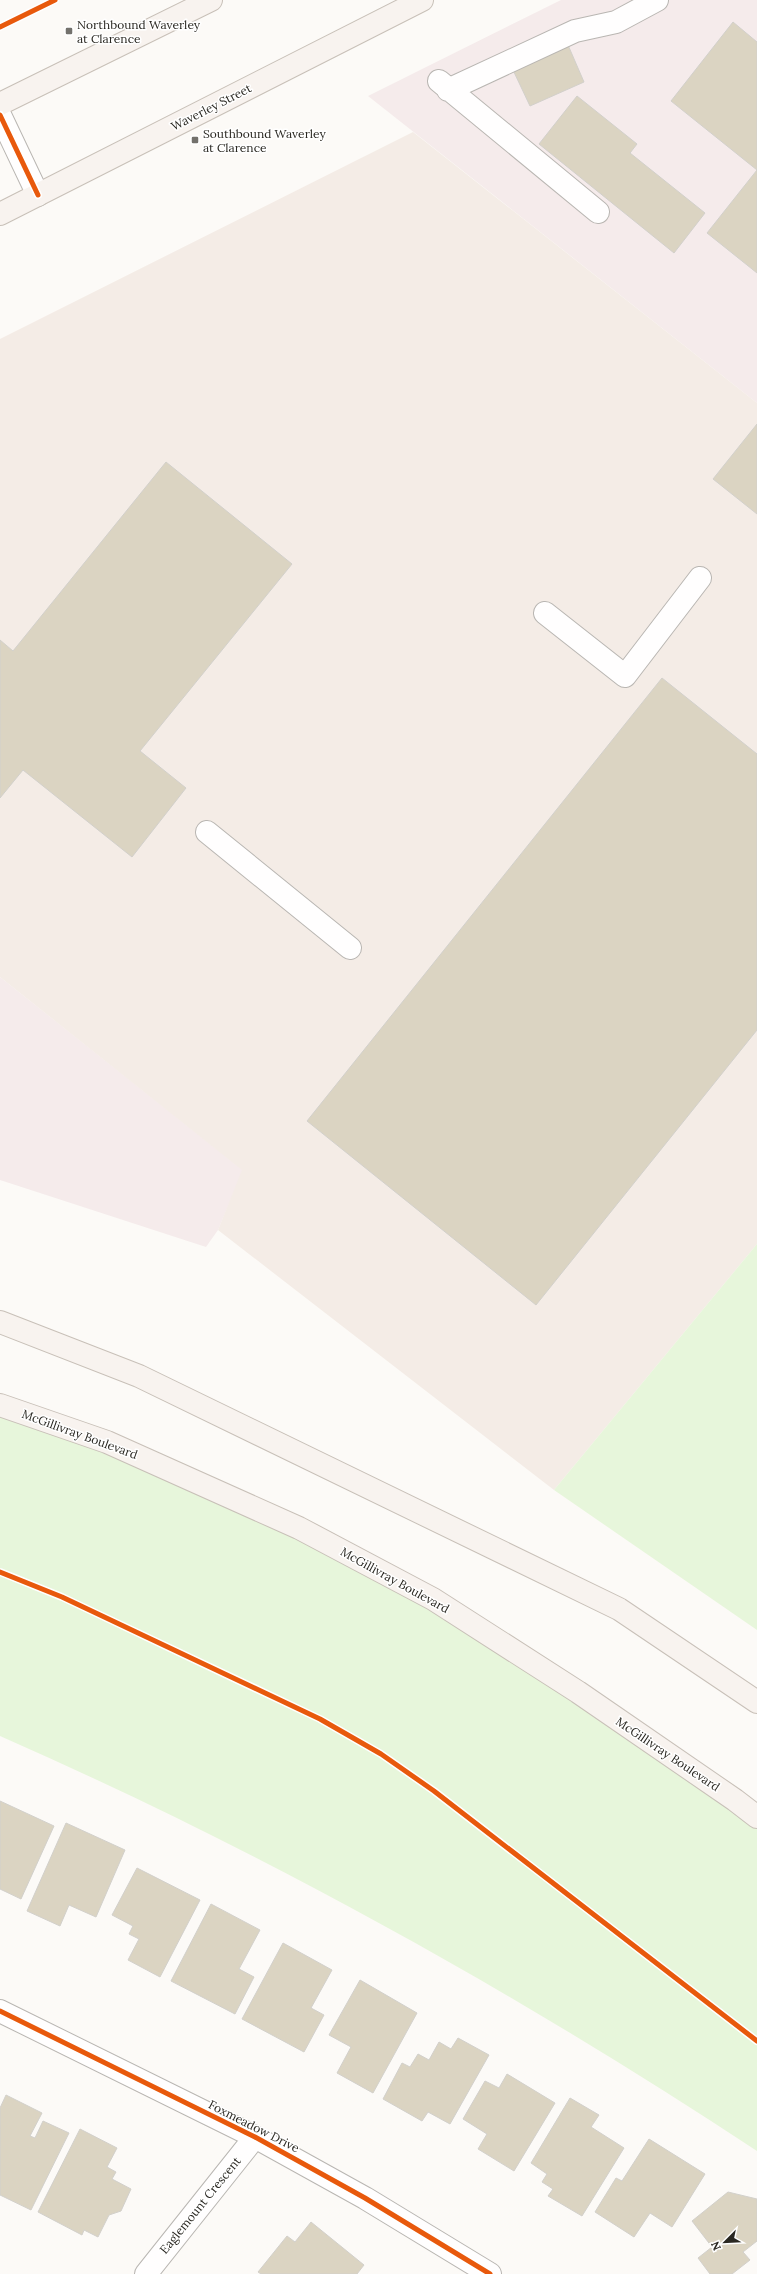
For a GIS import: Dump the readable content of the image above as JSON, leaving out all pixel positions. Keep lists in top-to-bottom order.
{
  "streets": {
    "main road": ["Waverley Street", "McGillivray Boulevard"],
    "street": ["Foxmeadow Drive", "Eaglemount Crescent"]
  },
  "crossings": [
    ["Foxmeadow Drive", "Eaglemount Crescent"]
  ],
  "places": {
    "transit": ["Northbound Waverley at Clarence", "Southbound Waverley at Clarence"]
  },
  "north": "bottom left"
}
